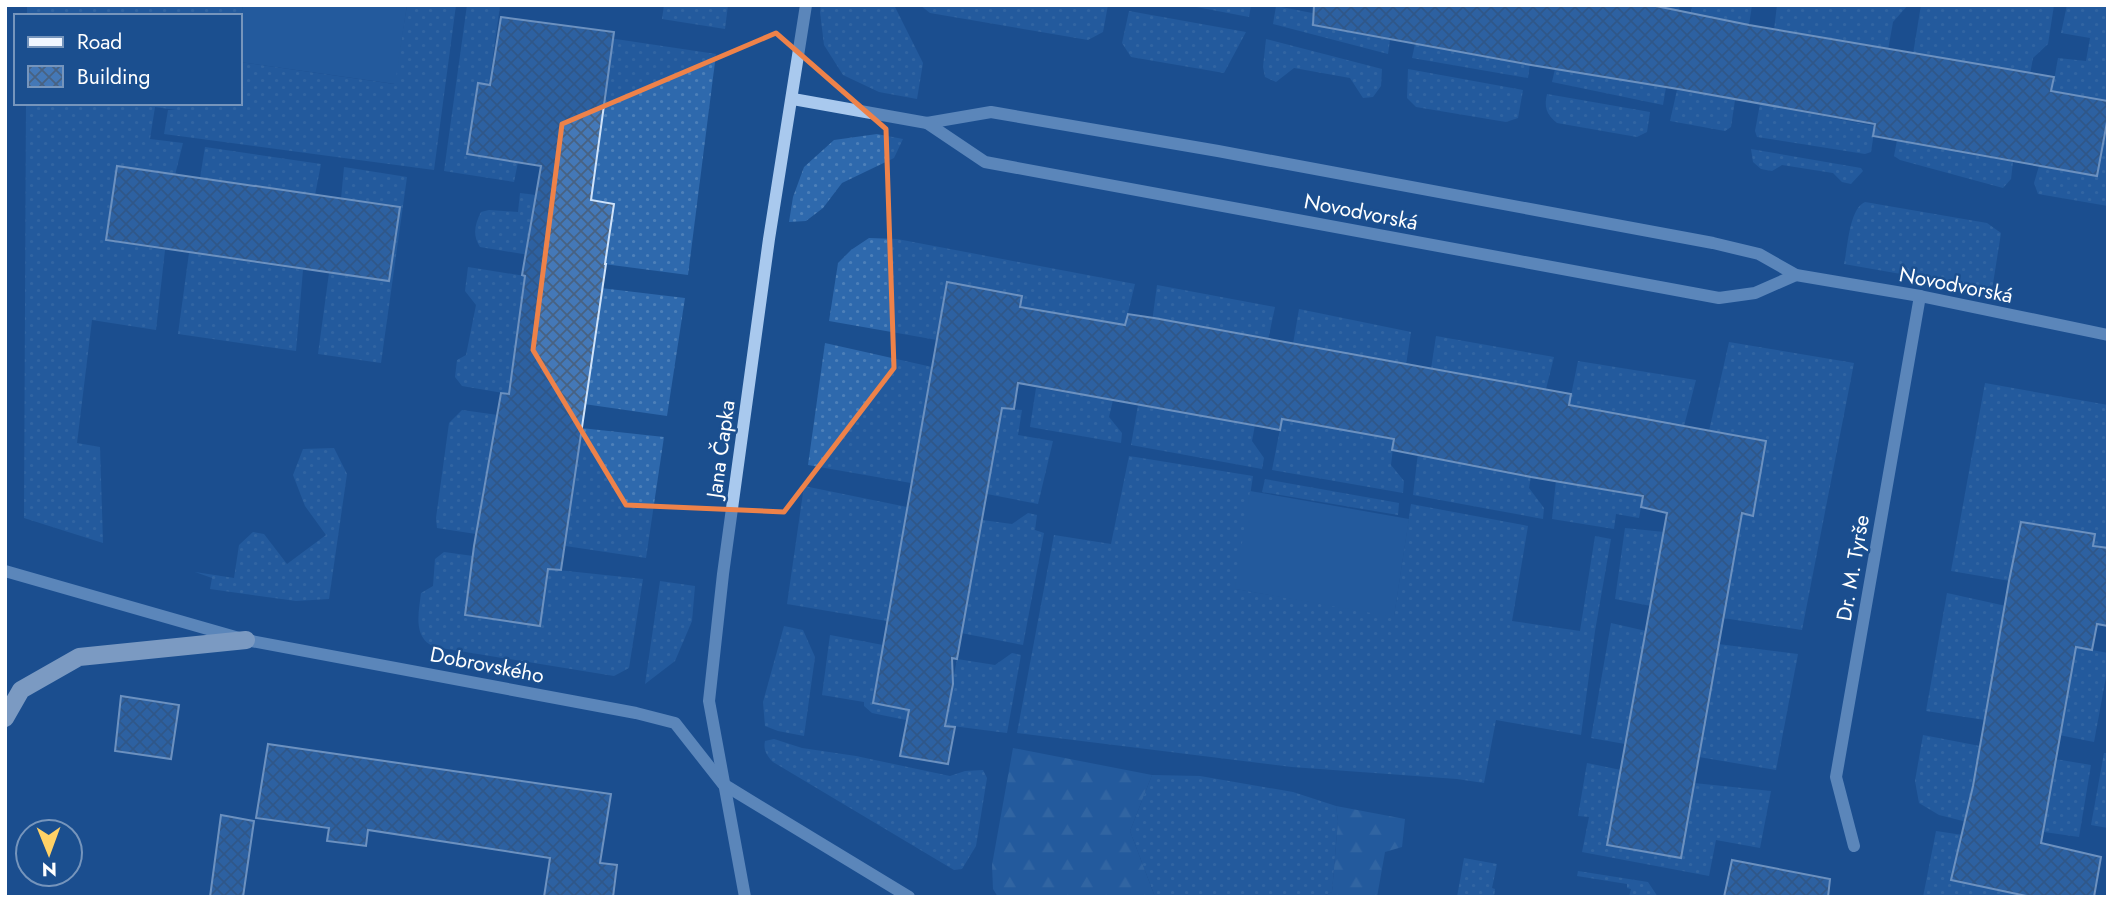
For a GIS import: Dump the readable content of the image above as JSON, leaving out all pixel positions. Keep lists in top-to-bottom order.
{
  "streets": {
    "street": [
      "Novodvorská",
      "Jana Čapka",
      "Dr. M. Tyrše",
      "Dobrovského"
    ]
  },
  "crossings": [
    ["Novodvorská", "Jana Čapka"],
    ["Novodvorská", "Dr. M. Tyrše"],
    ["Jana Čapka", "Dobrovského"]
  ],
  "legend": ["Road", "Building"],
  "north": "bottom"
}
